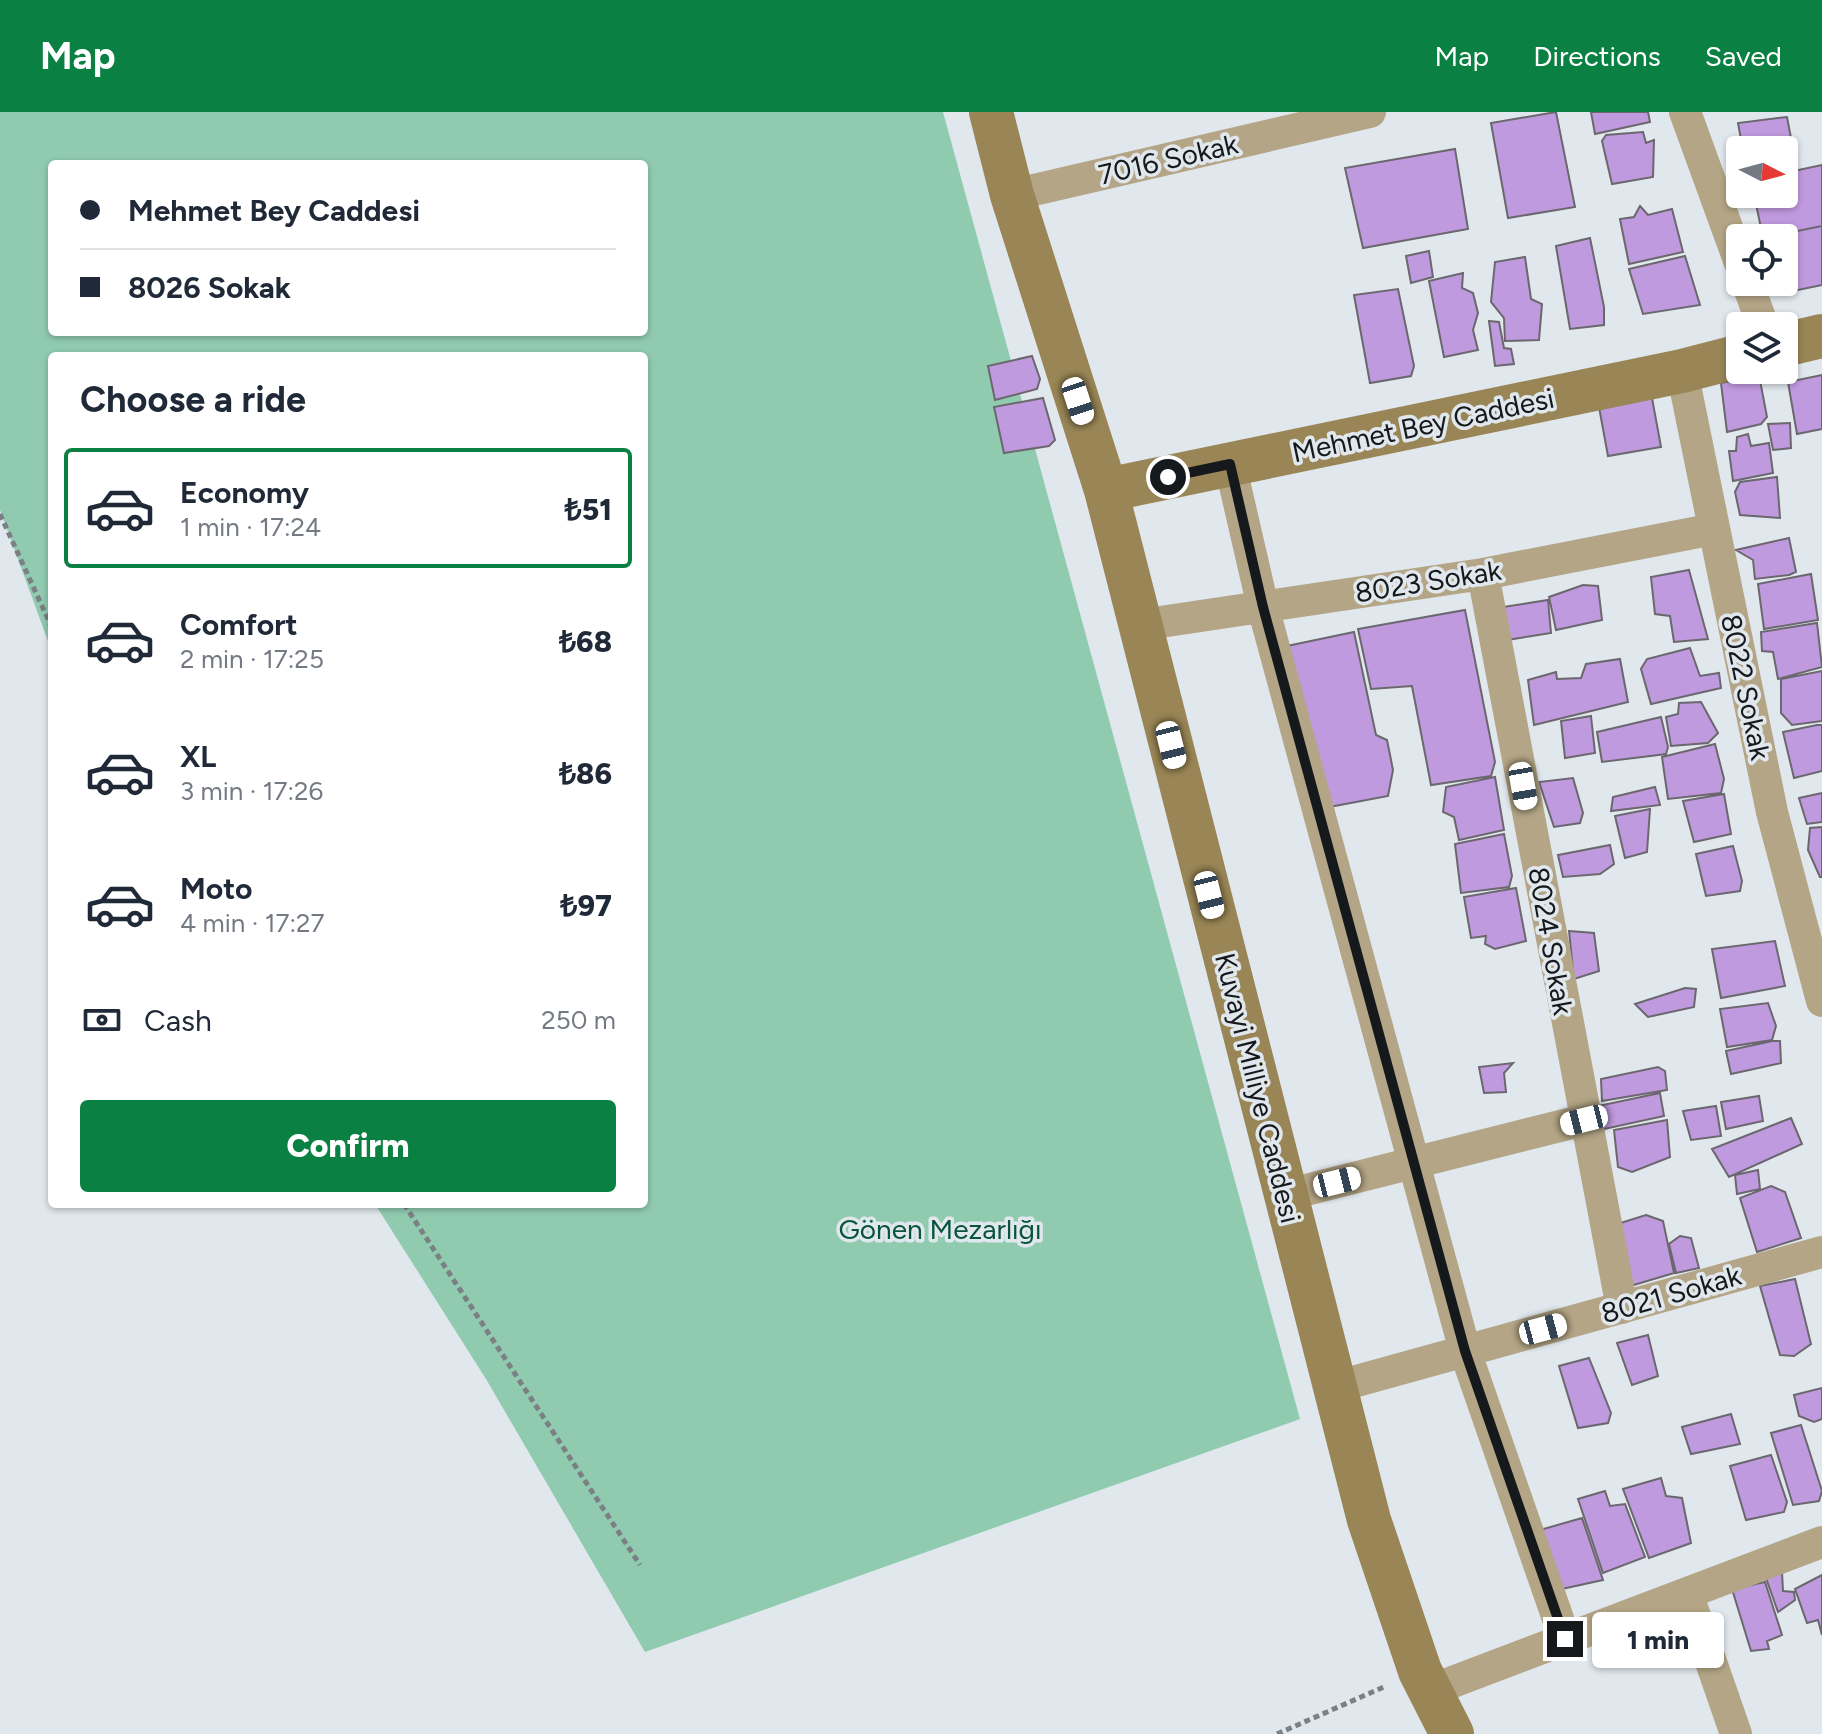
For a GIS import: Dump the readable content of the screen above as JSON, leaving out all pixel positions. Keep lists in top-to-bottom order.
{
  "streets": {
    "main road": ["Mehmet Bey Caddesi", "Kuvayi Milliye Caddesi"],
    "street": [
      "7016 Sokak",
      "8023 Sokak",
      "8022 Sokak",
      "8024 Sokak",
      "8021 Sokak"
    ]
  },
  "crossings": [
    ["7016 Sokak", "Kuvayi Milliye Caddesi"],
    ["Mehmet Bey Caddesi", "8022 Sokak"],
    ["Mehmet Bey Caddesi", "Kuvayi Milliye Caddesi"],
    ["8023 Sokak", "8022 Sokak"],
    ["8023 Sokak", "8024 Sokak"],
    ["8023 Sokak", "Kuvayi Milliye Caddesi"],
    ["8024 Sokak", "8021 Sokak"],
    ["Kuvayi Milliye Caddesi", "8021 Sokak"]
  ],
  "parks": ["Gönen Mezarlığı"],
  "north": "right",
  "page": {
    "header": "Map",
    "nav": ["Map", "Directions", "Saved"],
    "banner": ["Mehmet Bey Caddesi", "8026 Sokak"],
    "heading": "Choose a ride",
    "list": [
      {
        "name": "Economy",
        "note": "1 min · 17:24",
        "value": "₺51"
      },
      {
        "name": "Comfort",
        "note": "2 min · 17:25",
        "value": "₺68"
      },
      {
        "name": "XL",
        "note": "3 min · 17:26",
        "value": "₺86"
      },
      {
        "name": "Moto",
        "note": "4 min · 17:27",
        "value": "₺97"
      }
    ],
    "pay": ["Cash", "250 m"],
    "buttons": "Confirm",
    "bubble": "1 min"
  }
}
